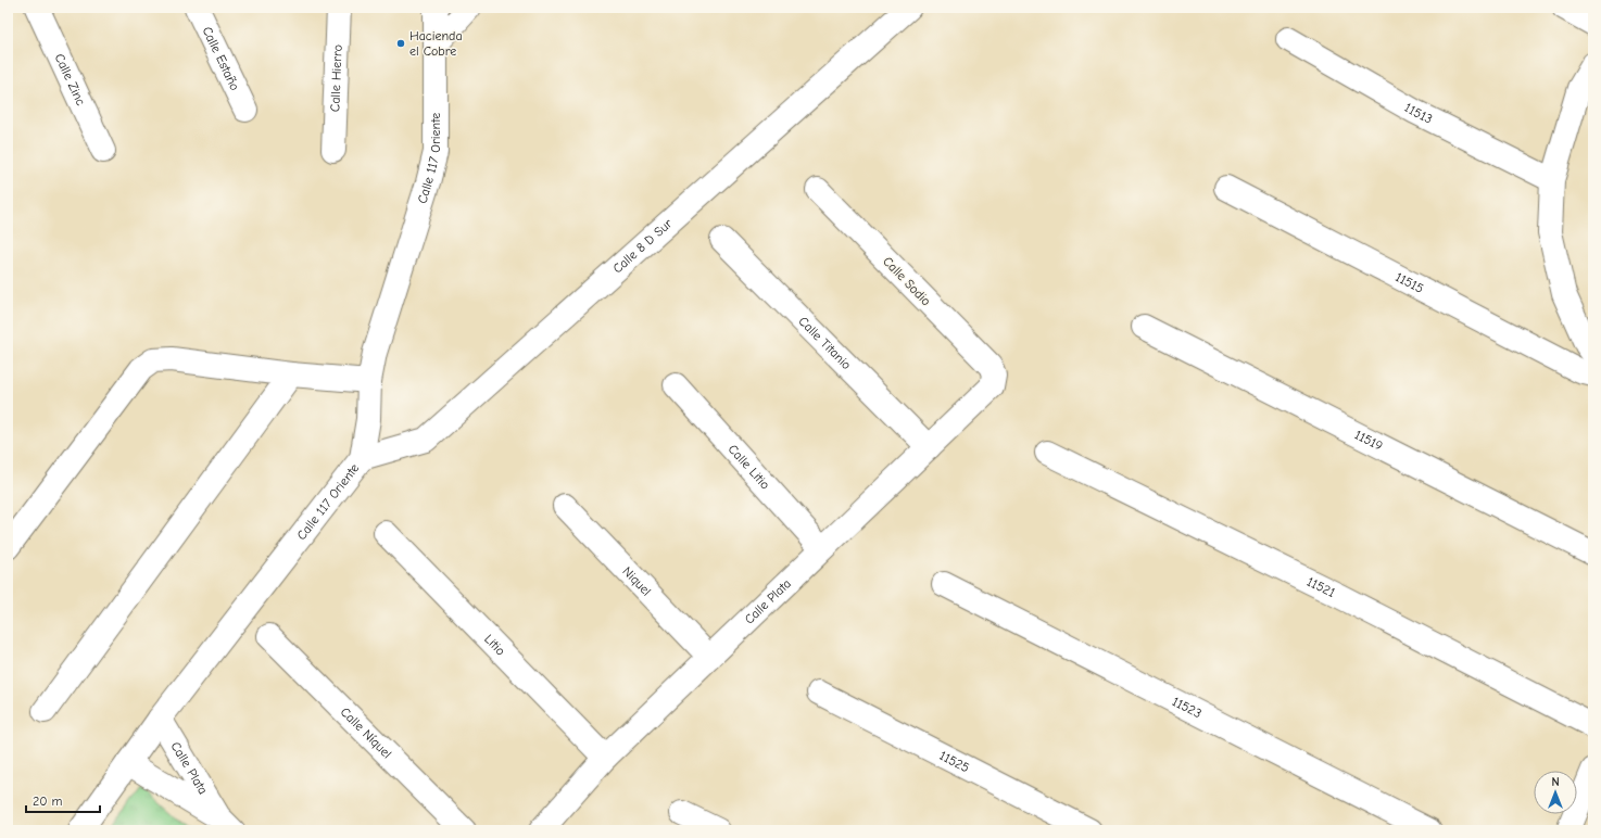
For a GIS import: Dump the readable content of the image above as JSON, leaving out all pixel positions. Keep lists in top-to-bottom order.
{
  "streets": {
    "street": [
      "Calle Estaño",
      "Calle Hierro",
      "Calle Zinc",
      "11513",
      "Calle 117 Oriente",
      "Calle 8 D Sur",
      "Calle Sodio",
      "11515",
      "Calle Titanio",
      "11519",
      "Calle Litio",
      "Niquel",
      "11521",
      "Calle Plata",
      "Litio",
      "11523",
      "Calle Níquel",
      "11525"
    ]
  },
  "crossings": [
    ["Calle 117 Oriente", "Calle 8 D Sur"],
    ["Calle 117 Oriente", "Calle Plata"],
    ["Calle Sodio", "Calle Plata"],
    ["Calle Titanio", "Calle Plata"],
    ["Calle Litio", "Calle Plata"],
    ["Niquel", "Calle Plata"],
    ["Calle Plata", "Litio"]
  ],
  "places": ["Hacienda el Cobre"],
  "scale_bar": "20 m",
  "north": "top"
}
